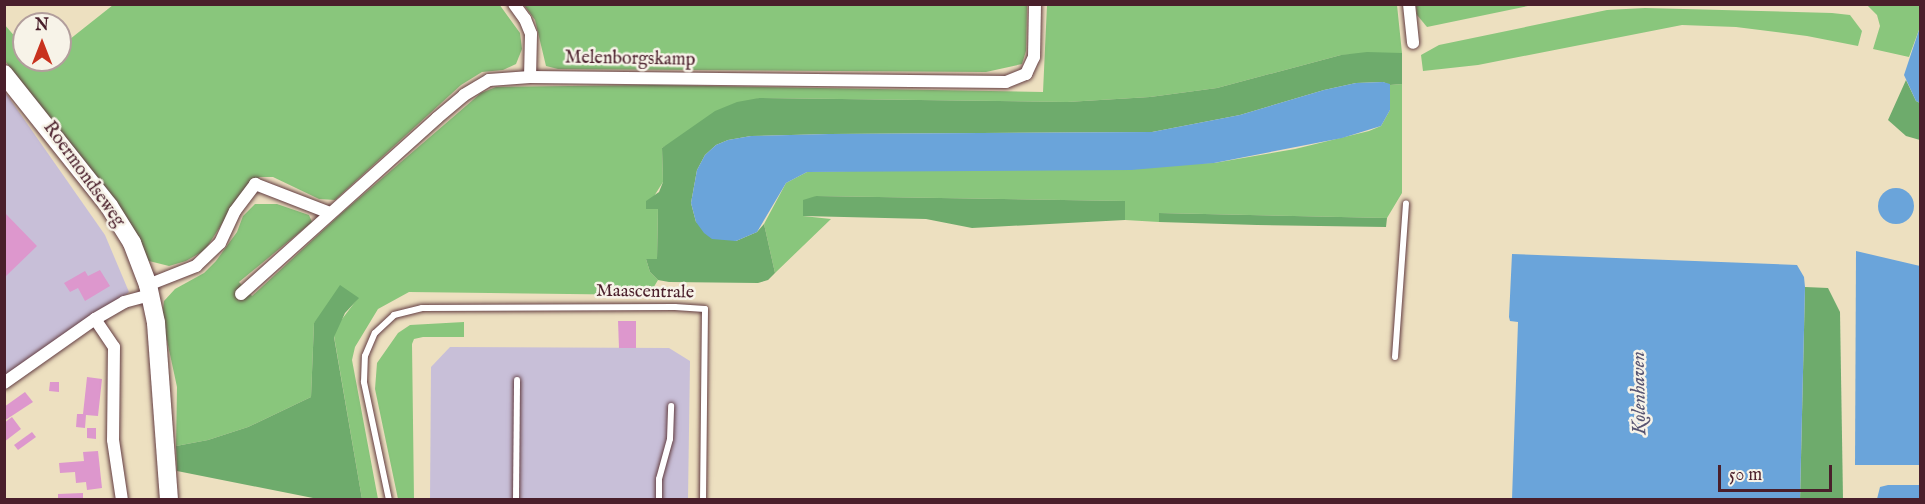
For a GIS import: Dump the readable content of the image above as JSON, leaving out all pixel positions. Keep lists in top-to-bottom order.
{
  "streets": {
    "main road": ["Roermondseweg"],
    "street": ["Melenborgskamp"],
    "lane": ["Maascentrale"]
  },
  "water": ["Kolenhaven"],
  "scale_bar": "50 m",
  "north": "top"
}
